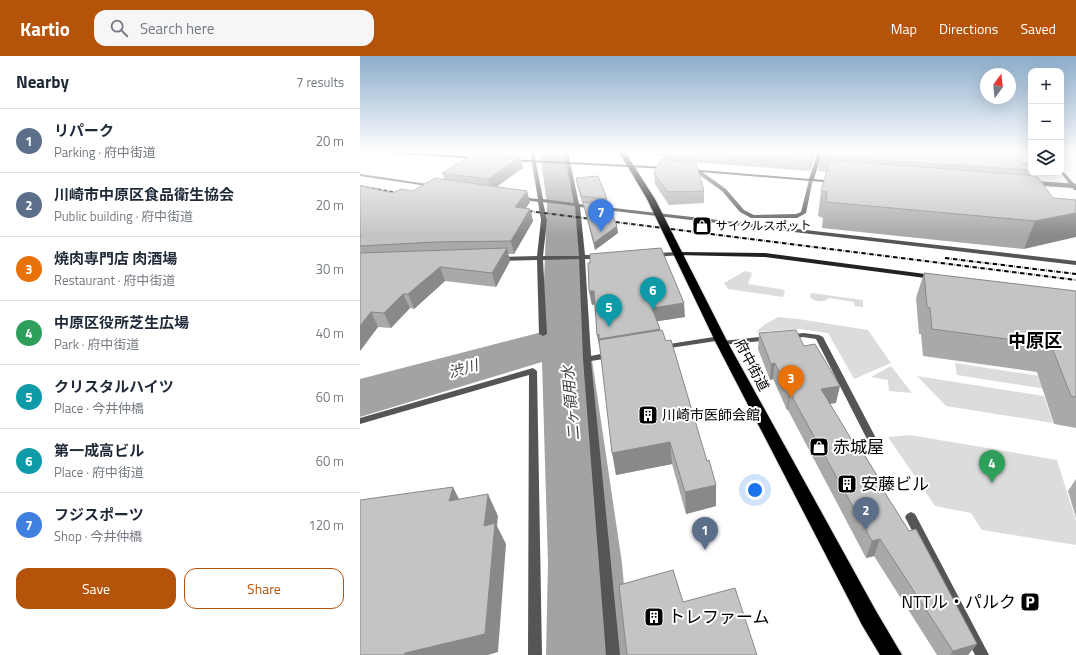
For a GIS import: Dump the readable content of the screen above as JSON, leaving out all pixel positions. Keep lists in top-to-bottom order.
{
  "streets": {
    "highway": ["府中街道"]
  },
  "districts": ["中原区"],
  "water": ["渋川", "二ヶ領用水"],
  "places": {
    "shop": ["サイクルスポット", "赤城屋"],
    "building": ["川崎市医師会館", "安藤ビル", "トレファーム"],
    "parking": ["NTTル・パルク"]
  },
  "north": "top",
  "page": {
    "header": "Kartio",
    "search": "Search here",
    "nav": ["Map", "Directions", "Saved"],
    "heading": ["Nearby", "7 results"],
    "map_buttons": ["+", "−"],
    "list": [
      {
        "mark": "1",
        "name": "リパーク",
        "note": "Parking · 府中街道",
        "value": "20 m"
      },
      {
        "mark": "2",
        "name": "川崎市中原区食品衛生協会",
        "note": "Public building · 府中街道",
        "value": "20 m"
      },
      {
        "mark": "3",
        "name": "焼肉専門店 肉酒場",
        "note": "Restaurant · 府中街道",
        "value": "30 m"
      },
      {
        "mark": "4",
        "name": "中原区役所芝生広場",
        "note": "Park · 府中街道",
        "value": "40 m"
      },
      {
        "mark": "5",
        "name": "クリスタルハイツ",
        "note": "Place · 今井仲橋",
        "value": "60 m"
      },
      {
        "mark": "6",
        "name": "第一成高ビル",
        "note": "Place · 府中街道",
        "value": "60 m"
      },
      {
        "mark": "7",
        "name": "フジスポーツ",
        "note": "Shop · 今井仲橋",
        "value": "120 m"
      }
    ],
    "pins": [
      "7",
      "6",
      "5",
      "3",
      "4",
      "2",
      "1"
    ],
    "buttons": ["Save", "Share"]
  }
}
